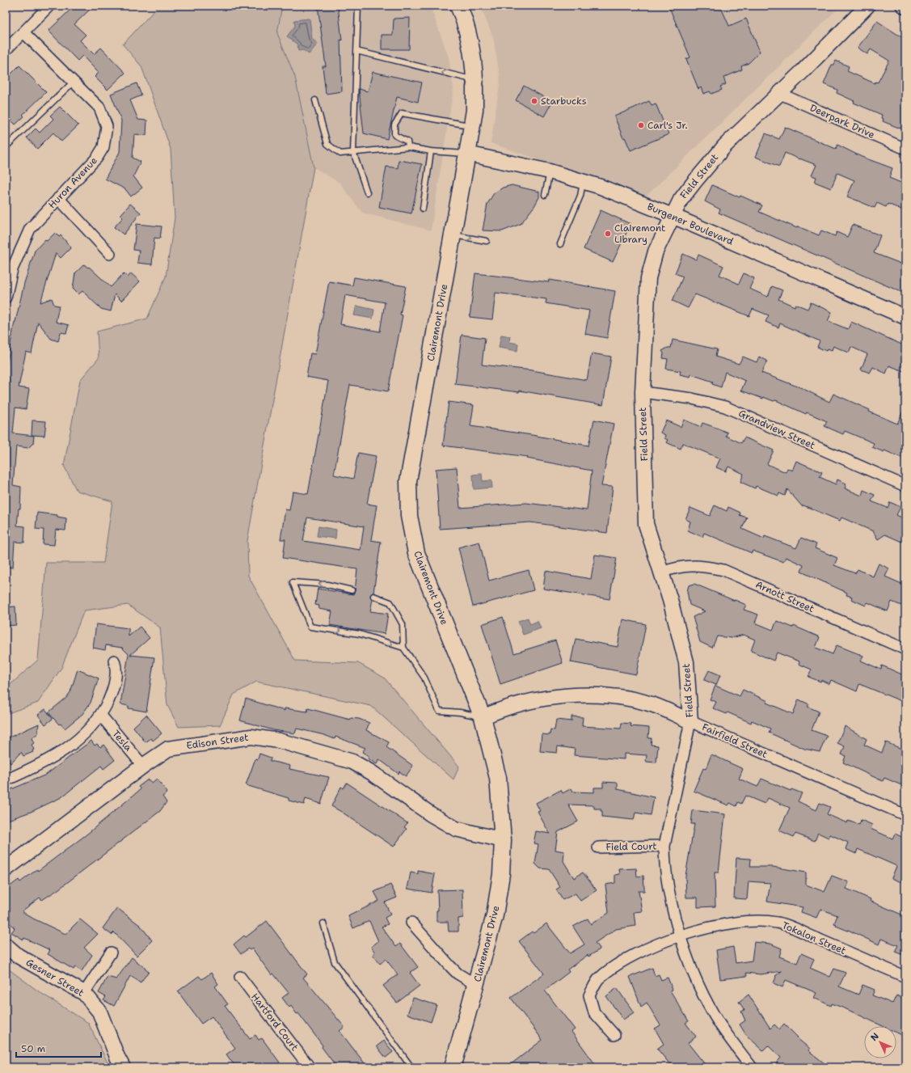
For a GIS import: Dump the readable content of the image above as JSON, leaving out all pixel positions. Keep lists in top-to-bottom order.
{
  "streets": {
    "main road": ["Clairemont Drive"],
    "street": [
      "Deerpark Drive",
      "Field Street",
      "Huron Avenue",
      "Burgener Boulevard",
      "Grandview Street",
      "Arnott Street",
      "Tesla",
      "Fairfield Street",
      "Edison Street",
      "Field Court",
      "Tokalon Street",
      "Gesner Street",
      "Hartford Court"
    ]
  },
  "crossings": [
    ["Deerpark Drive", "Field Street"],
    ["Field Street", "Burgener Boulevard"],
    ["Field Street", "Grandview Street"],
    ["Field Street", "Arnott Street"],
    ["Field Street", "Fairfield Street"],
    ["Field Street", "Field Court"],
    ["Field Street", "Tokalon Street"],
    ["Burgener Boulevard", "Clairemont Drive"],
    ["Clairemont Drive", "Fairfield Street"],
    ["Clairemont Drive", "Edison Street"],
    ["Tesla", "Edison Street"]
  ],
  "places": ["Starbucks", "Carl's Jr.", "Clairemont Library"],
  "scale_bar": "50 m",
  "north": "top left"
}
